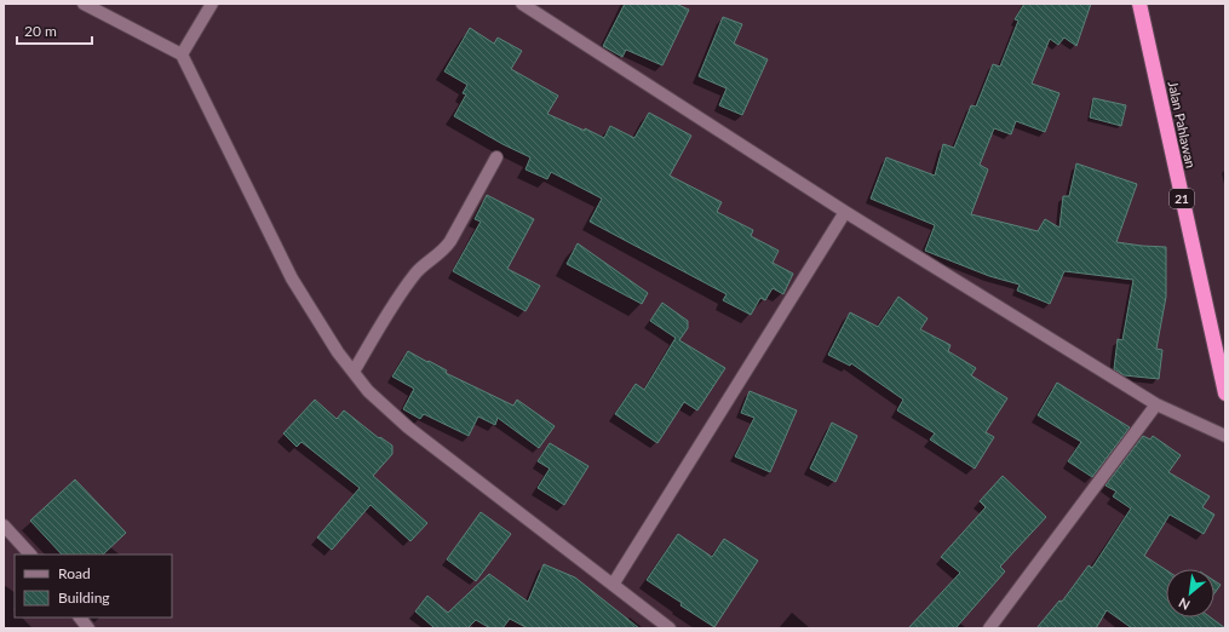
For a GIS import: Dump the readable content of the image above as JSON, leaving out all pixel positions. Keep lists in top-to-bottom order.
{
  "streets": {
    "highway": ["Jalan Pahlawan", "21"]
  },
  "legend": ["Road", "Building"],
  "scale_bar": "20 m",
  "north": "bottom left"
}
